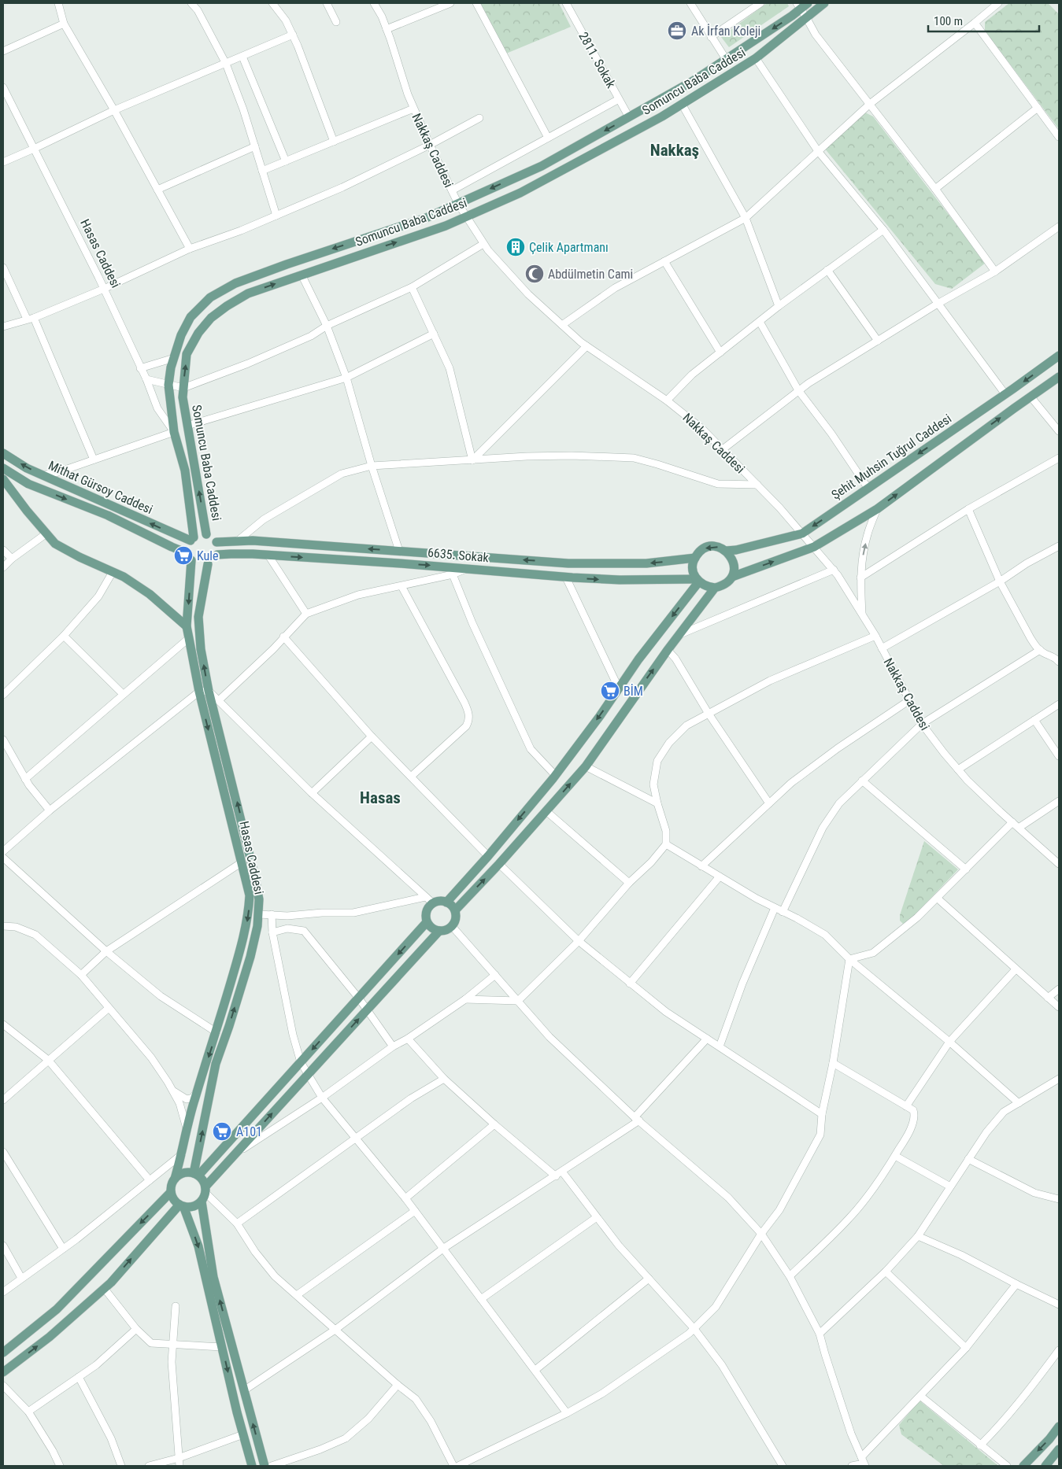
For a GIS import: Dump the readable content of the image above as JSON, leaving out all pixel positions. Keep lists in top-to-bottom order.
{
  "streets": {
    "main road": [
      "Somuncu Baba Caddesi",
      "Hasas Caddesi",
      "Şehit Muhsin Tuğrul Caddesi",
      "Mithat Gürsoy Caddesi",
      "6635. Sokak"
    ],
    "street": ["2811. Sokak", "Nakkaş Caddesi"]
  },
  "crossings": [
    ["2811. Sokak", "Somuncu Baba Caddesi"],
    ["Somuncu Baba Caddesi", "Nakkaş Caddesi"],
    ["Somuncu Baba Caddesi", "Hasas Caddesi"],
    ["Somuncu Baba Caddesi", "Mithat Gürsoy Caddesi"],
    ["Somuncu Baba Caddesi", "6635. Sokak"],
    ["Nakkaş Caddesi", "Şehit Muhsin Tuğrul Caddesi"],
    ["Hasas Caddesi", "Mithat Gürsoy Caddesi"],
    ["Hasas Caddesi", "6635. Sokak"],
    ["Şehit Muhsin Tuğrul Caddesi", "6635. Sokak"],
    ["Mithat Gürsoy Caddesi", "6635. Sokak"]
  ],
  "districts": ["Nakkaş", "Hasas"],
  "places": {
    "office": ["Ak İrfan Koleji"],
    "building": ["Çelik Apartmanı"],
    "mosque": ["Abdülmetin Cami"],
    "supermarket": ["Kule", "BİM", "A101"]
  },
  "scale_bar": "100 m"
}
